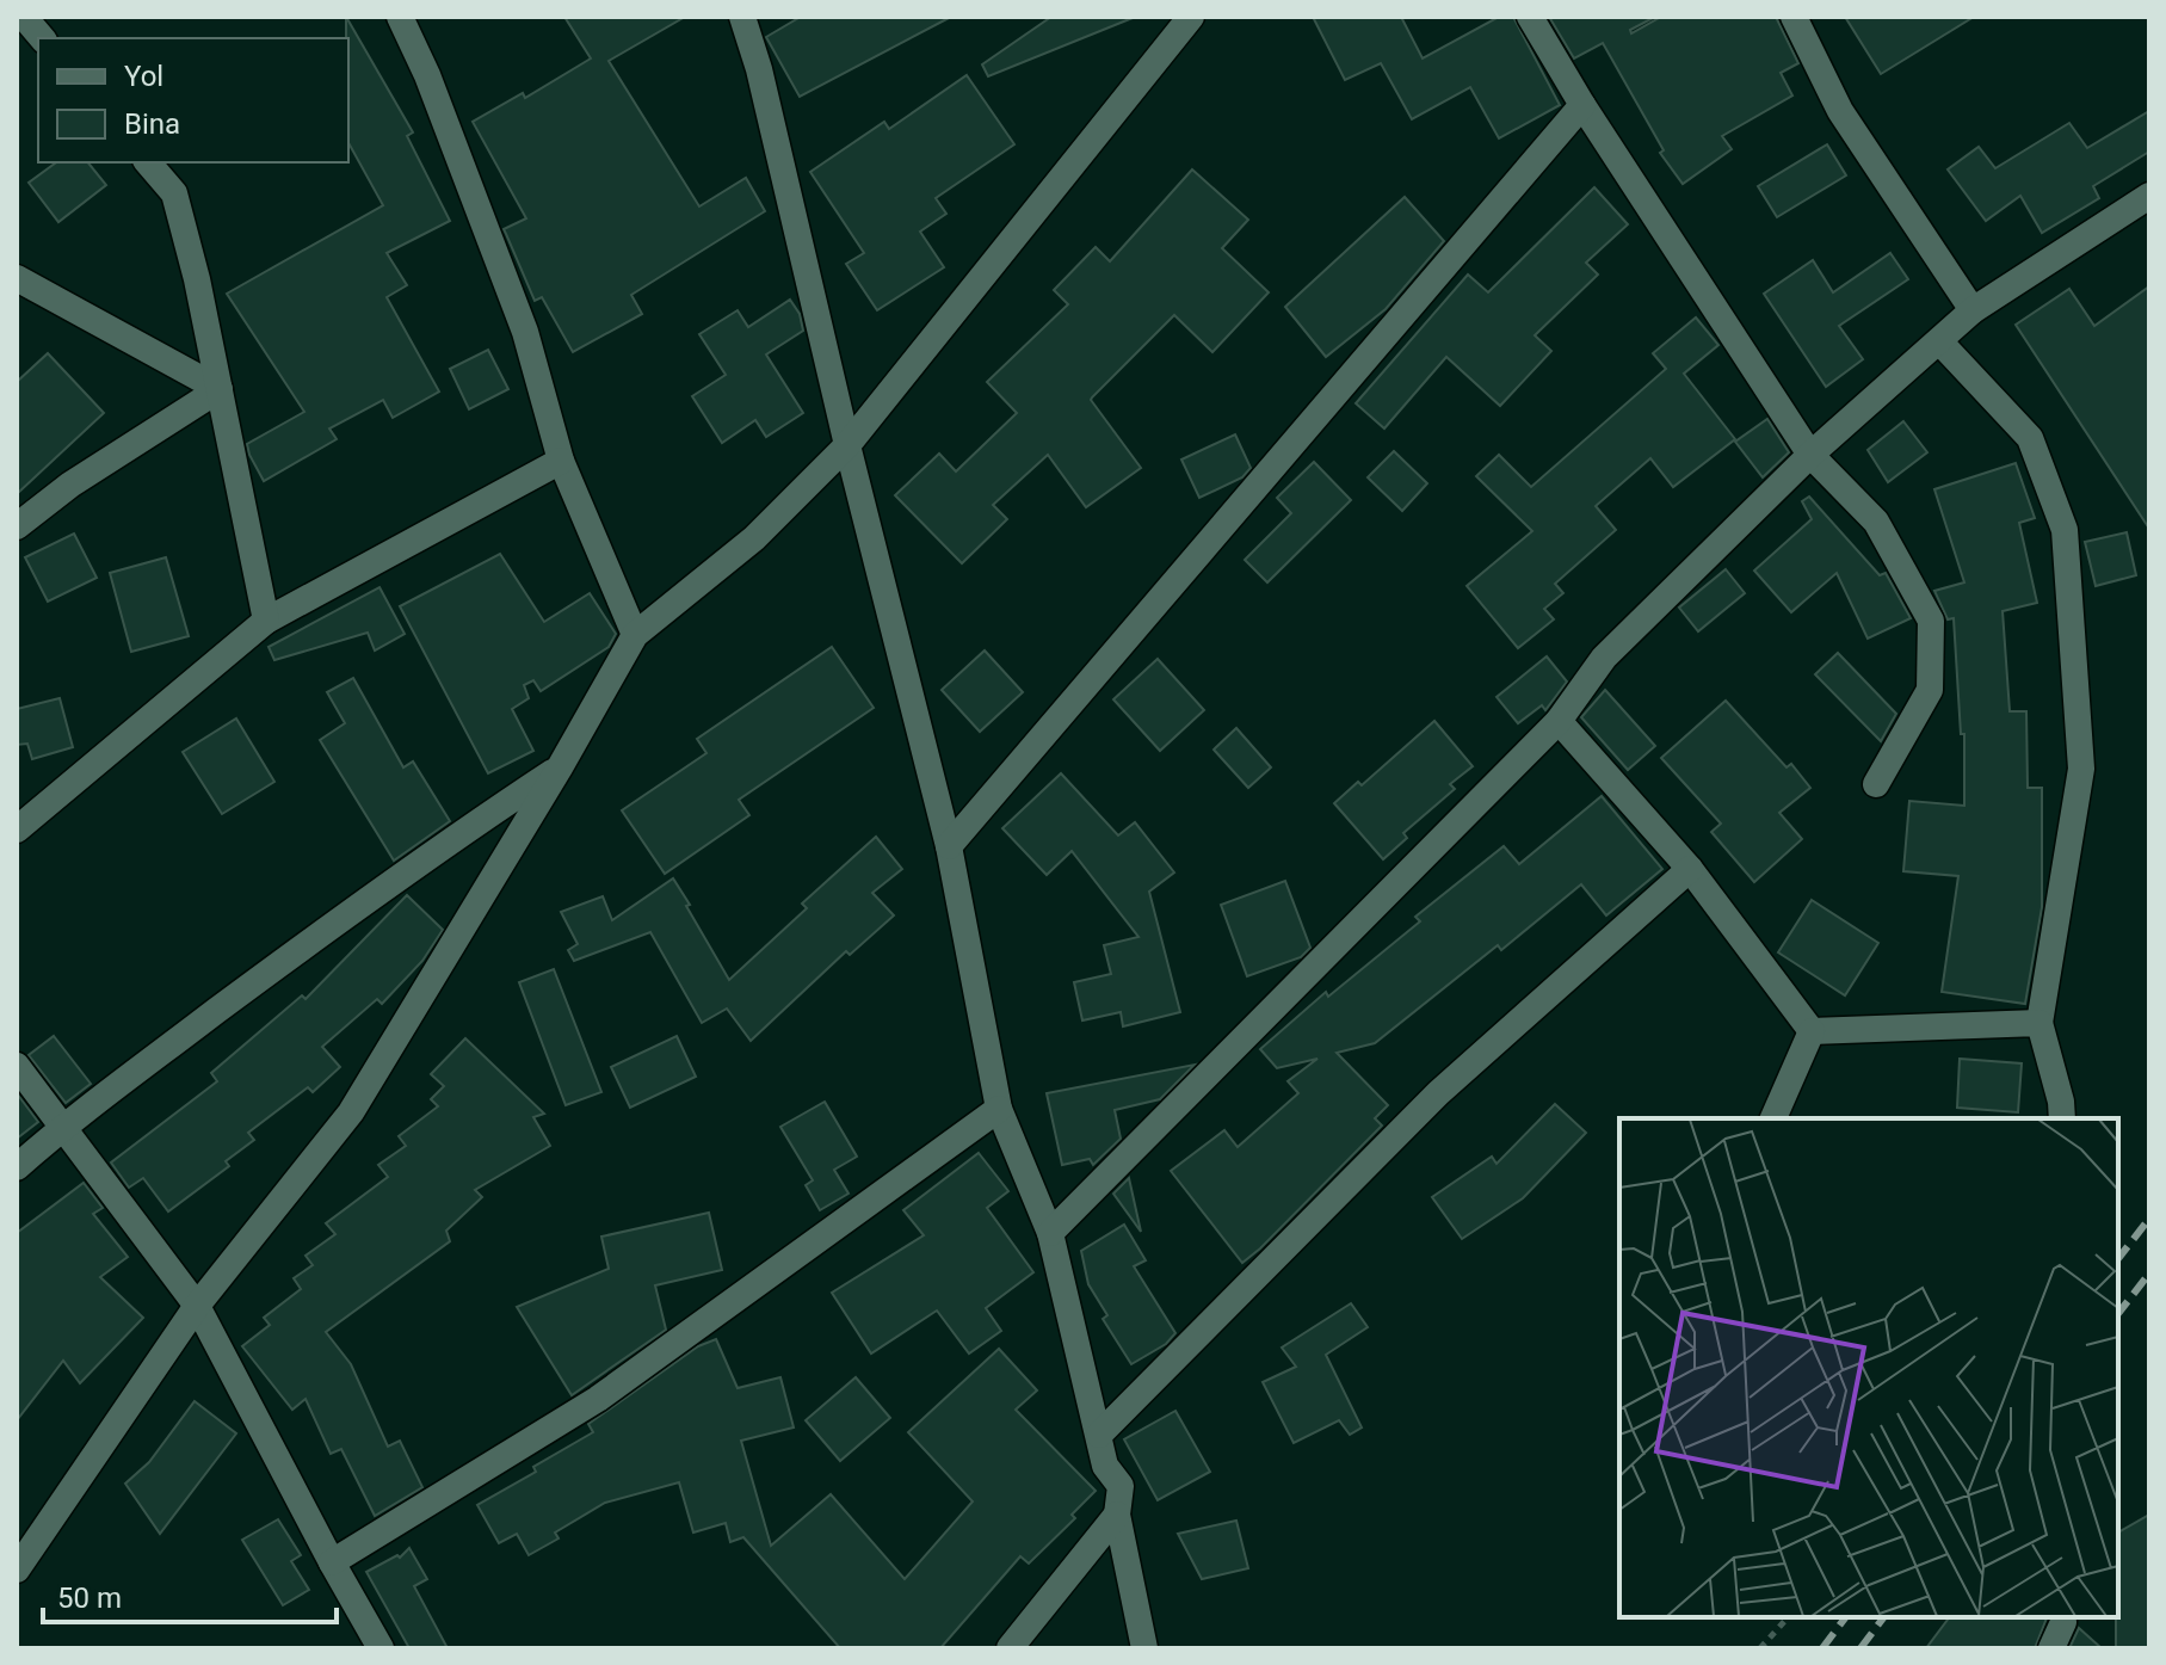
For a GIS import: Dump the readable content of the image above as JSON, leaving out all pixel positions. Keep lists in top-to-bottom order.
{
  "legend": ["Yol", "Bina"],
  "scale_bar": "50 m"
}
